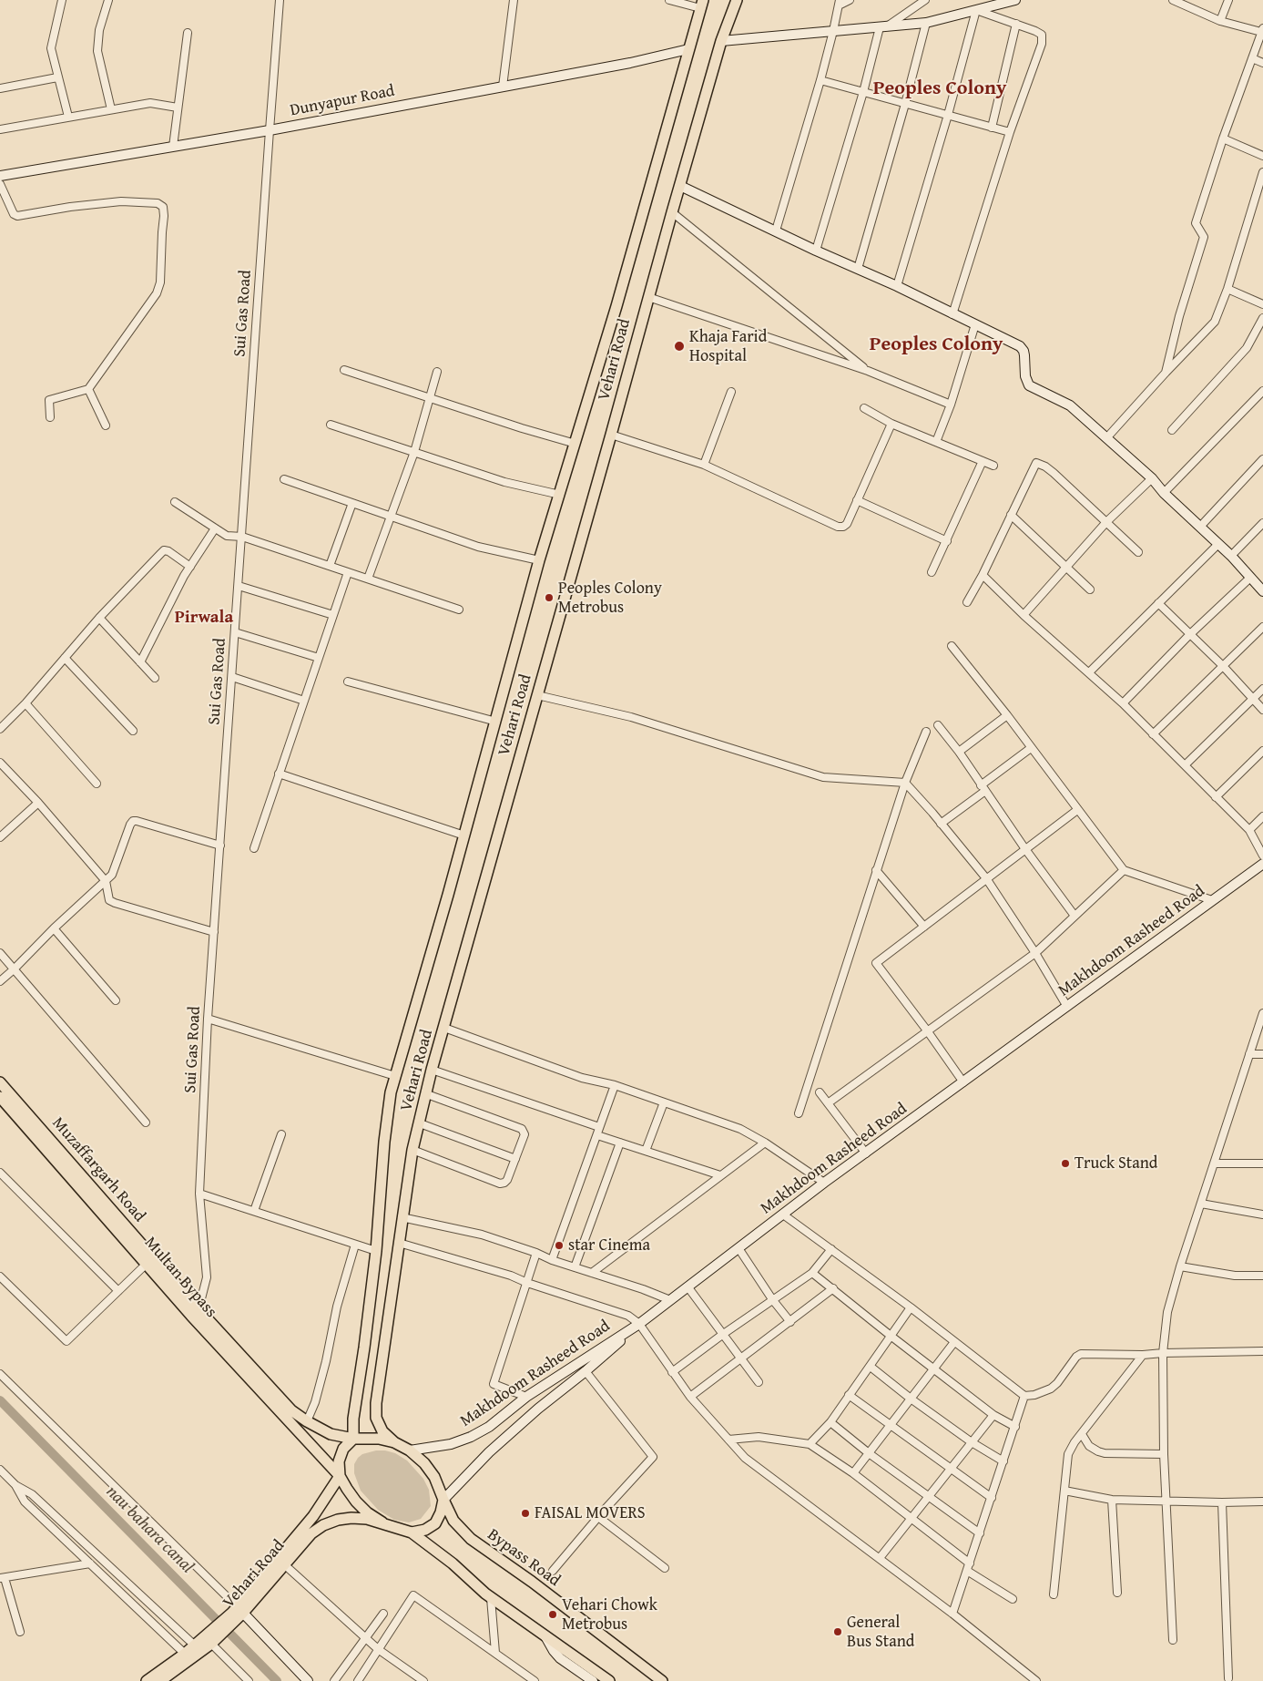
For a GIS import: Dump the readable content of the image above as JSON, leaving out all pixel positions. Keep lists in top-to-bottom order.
{
  "streets": {
    "main road": [
      "Vehari Road",
      "Muzaffargarh Road",
      "Multan Bypass",
      "Bypass Road"
    ],
    "street": ["Dunyapur Road", "Sui Gas Road", "Makhdoom Rasheed Road"]
  },
  "crossings": [
    ["Dunyapur Road", "Sui Gas Road"],
    ["Dunyapur Road", "Vehari Road"],
    ["Sui Gas Road", "Muzaffargarh Road"],
    ["Vehari Road", "Makhdoom Rasheed Road"],
    ["Vehari Road", "Muzaffargarh Road"],
    ["Vehari Road", "Multan Bypass"],
    ["Vehari Road", "Bypass Road"],
    ["Makhdoom Rasheed Road", "Muzaffargarh Road"],
    ["Makhdoom Rasheed Road", "Multan Bypass"],
    ["Makhdoom Rasheed Road", "Bypass Road"],
    ["Muzaffargarh Road", "Multan Bypass"],
    ["Muzaffargarh Road", "Bypass Road"],
    ["Multan Bypass", "Bypass Road"]
  ],
  "districts": ["Peoples Colony", "Peoples Colony", "Pirwala"],
  "water": ["nau bahara canal"],
  "places": [
    "Khaja Farid Hospital",
    "Peoples Colony Metrobus",
    "Truck Stand",
    "star Cinema",
    "FAISAL MOVERS",
    "Vehari Chowk Metrobus",
    "General Bus Stand"
  ]
}
